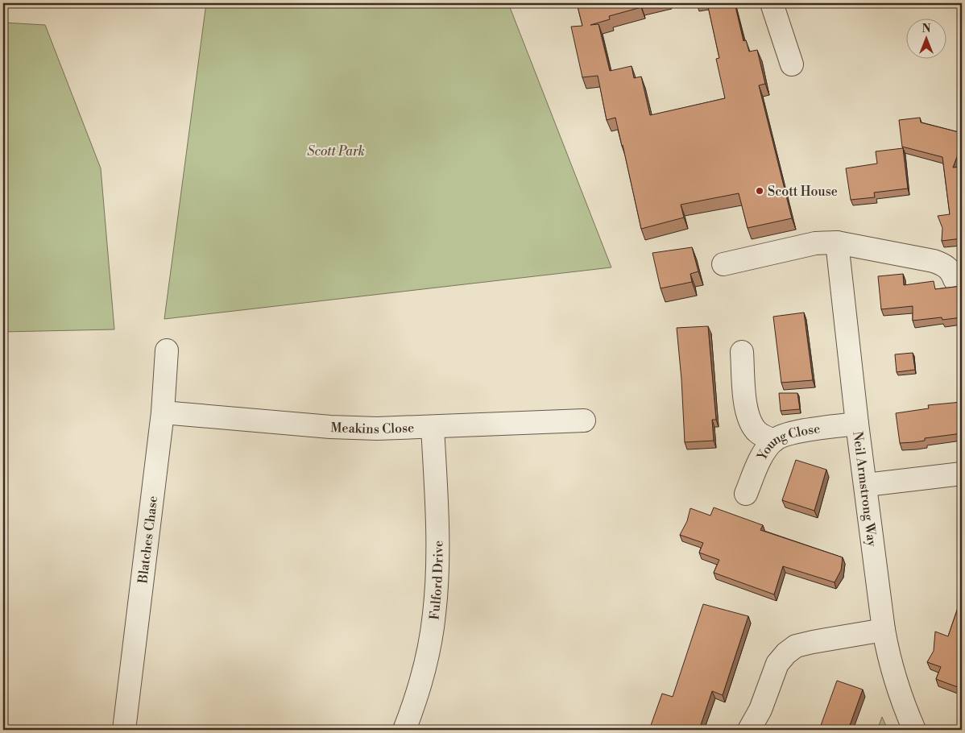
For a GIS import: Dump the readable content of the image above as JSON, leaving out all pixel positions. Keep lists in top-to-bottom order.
{
  "streets": {
    "street": [
      "Meakins Close",
      "Young Close",
      "Neil Armstrong Way",
      "Blatches Chase",
      "Fulford Drive"
    ]
  },
  "crossings": [
    ["Meakins Close", "Blatches Chase"],
    ["Meakins Close", "Fulford Drive"],
    ["Young Close", "Neil Armstrong Way"]
  ],
  "parks": ["Scott Park"],
  "places": ["Scott House"],
  "north": "top"
}
